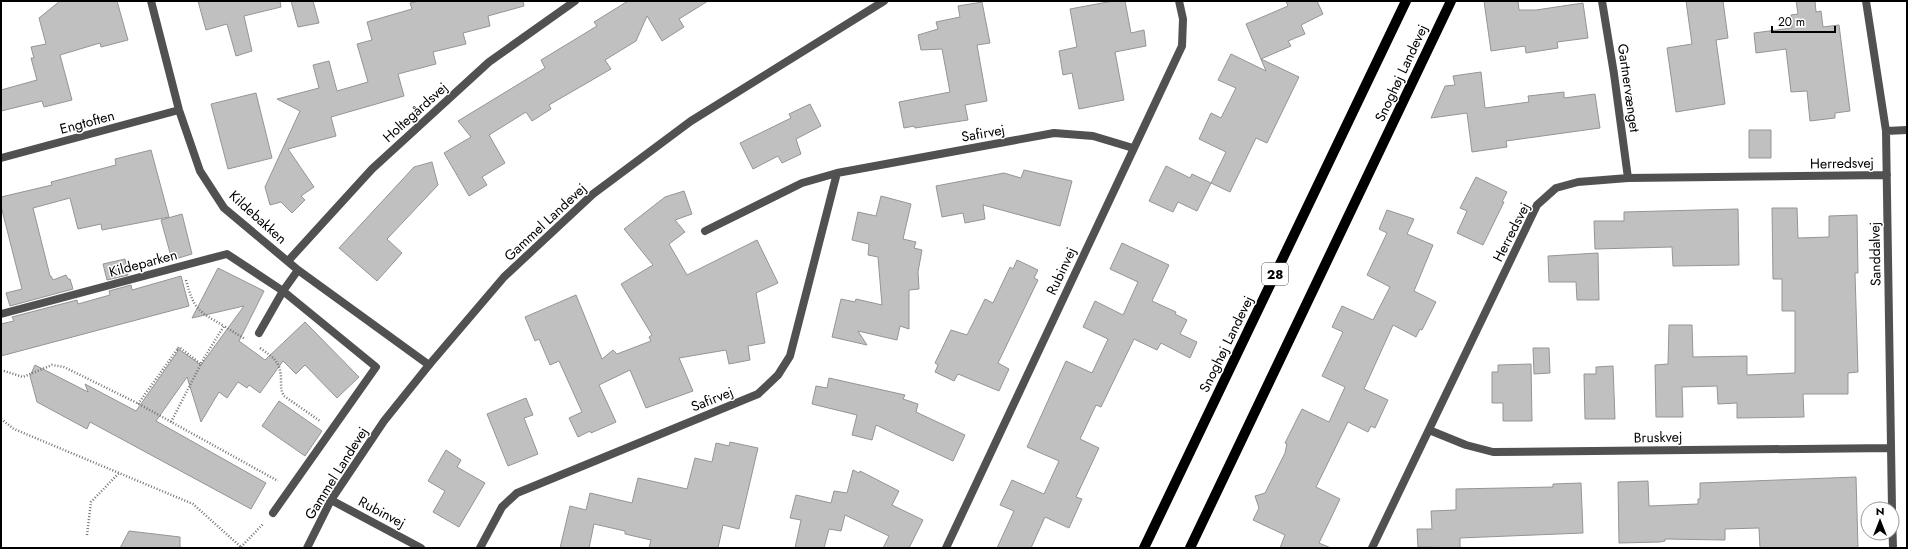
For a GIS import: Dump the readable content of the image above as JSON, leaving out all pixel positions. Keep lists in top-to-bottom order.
{
  "streets": {
    "main road": ["Snoghøj Landevej", "28"],
    "street": [
      "Gartnervænget",
      "Holtegårdsvej",
      "Engtoften",
      "Safirvej",
      "Herredsvej",
      "Kildebakken",
      "Gammel Landevej",
      "Sanddalvej",
      "Kildeparken",
      "Rubinvej",
      "Bruskvej"
    ]
  },
  "crossings": [
    ["Gartnervænget", "Herredsvej"],
    ["Holtegårdsvej", "Kildebakken"],
    ["Engtoften", "Kildebakken"],
    ["Safirvej", "Rubinvej"],
    ["Herredsvej", "Sanddalvej"],
    ["Herredsvej", "Bruskvej"],
    ["Kildebakken", "Gammel Landevej"],
    ["Gammel Landevej", "Rubinvej"],
    ["Sanddalvej", "Bruskvej"]
  ],
  "scale_bar": "20 m",
  "north": "top"
}
